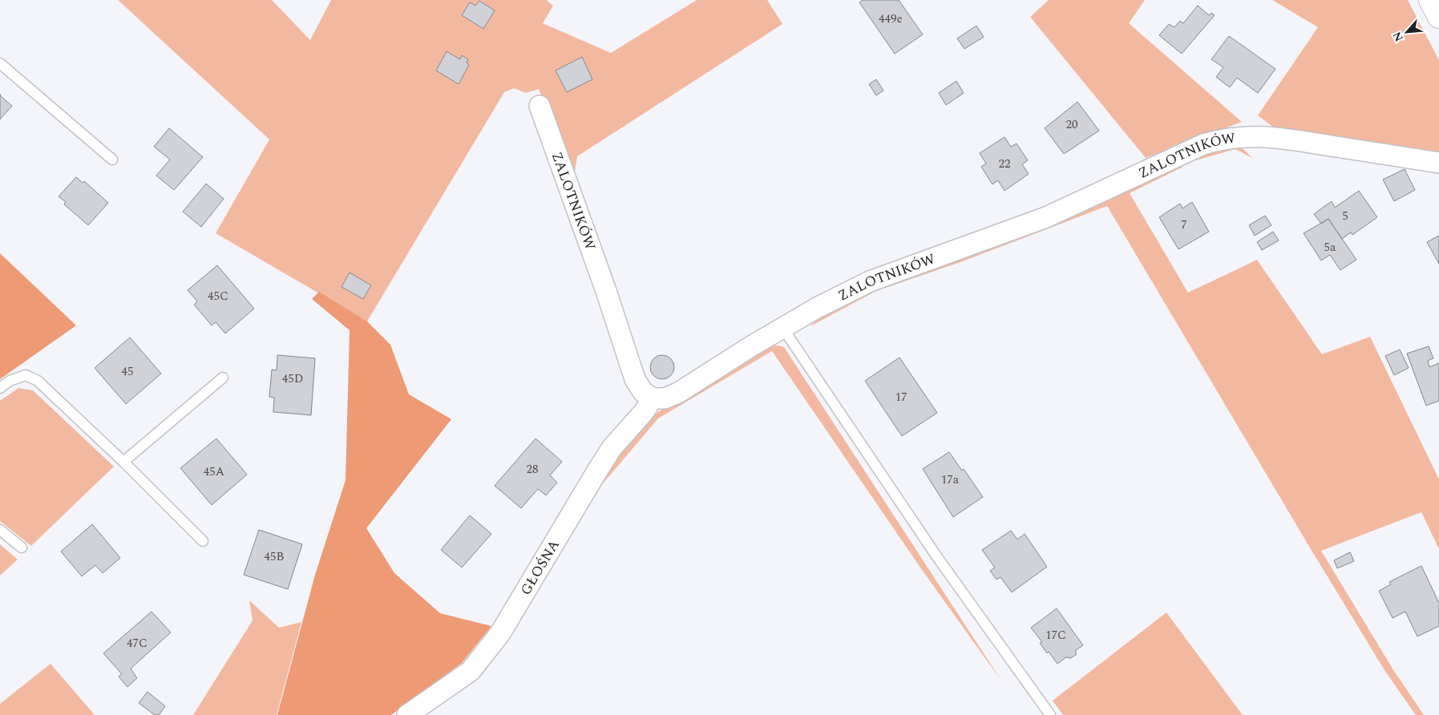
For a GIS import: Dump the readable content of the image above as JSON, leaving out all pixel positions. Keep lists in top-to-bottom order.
{
  "streets": {
    "street": ["ZALOTNIKÓW", "GŁOŚNA"]
  },
  "crossings": [
    ["ZALOTNIKÓW", "GŁOŚNA"]
  ],
  "house_numbers": [
    "449e",
    "20",
    "22",
    "5",
    "7",
    "5a",
    "45C",
    "45",
    "45D",
    "17",
    "28",
    "45A",
    "17a",
    "45B",
    "17C",
    "47C"
  ],
  "north": "bottom left"
}
